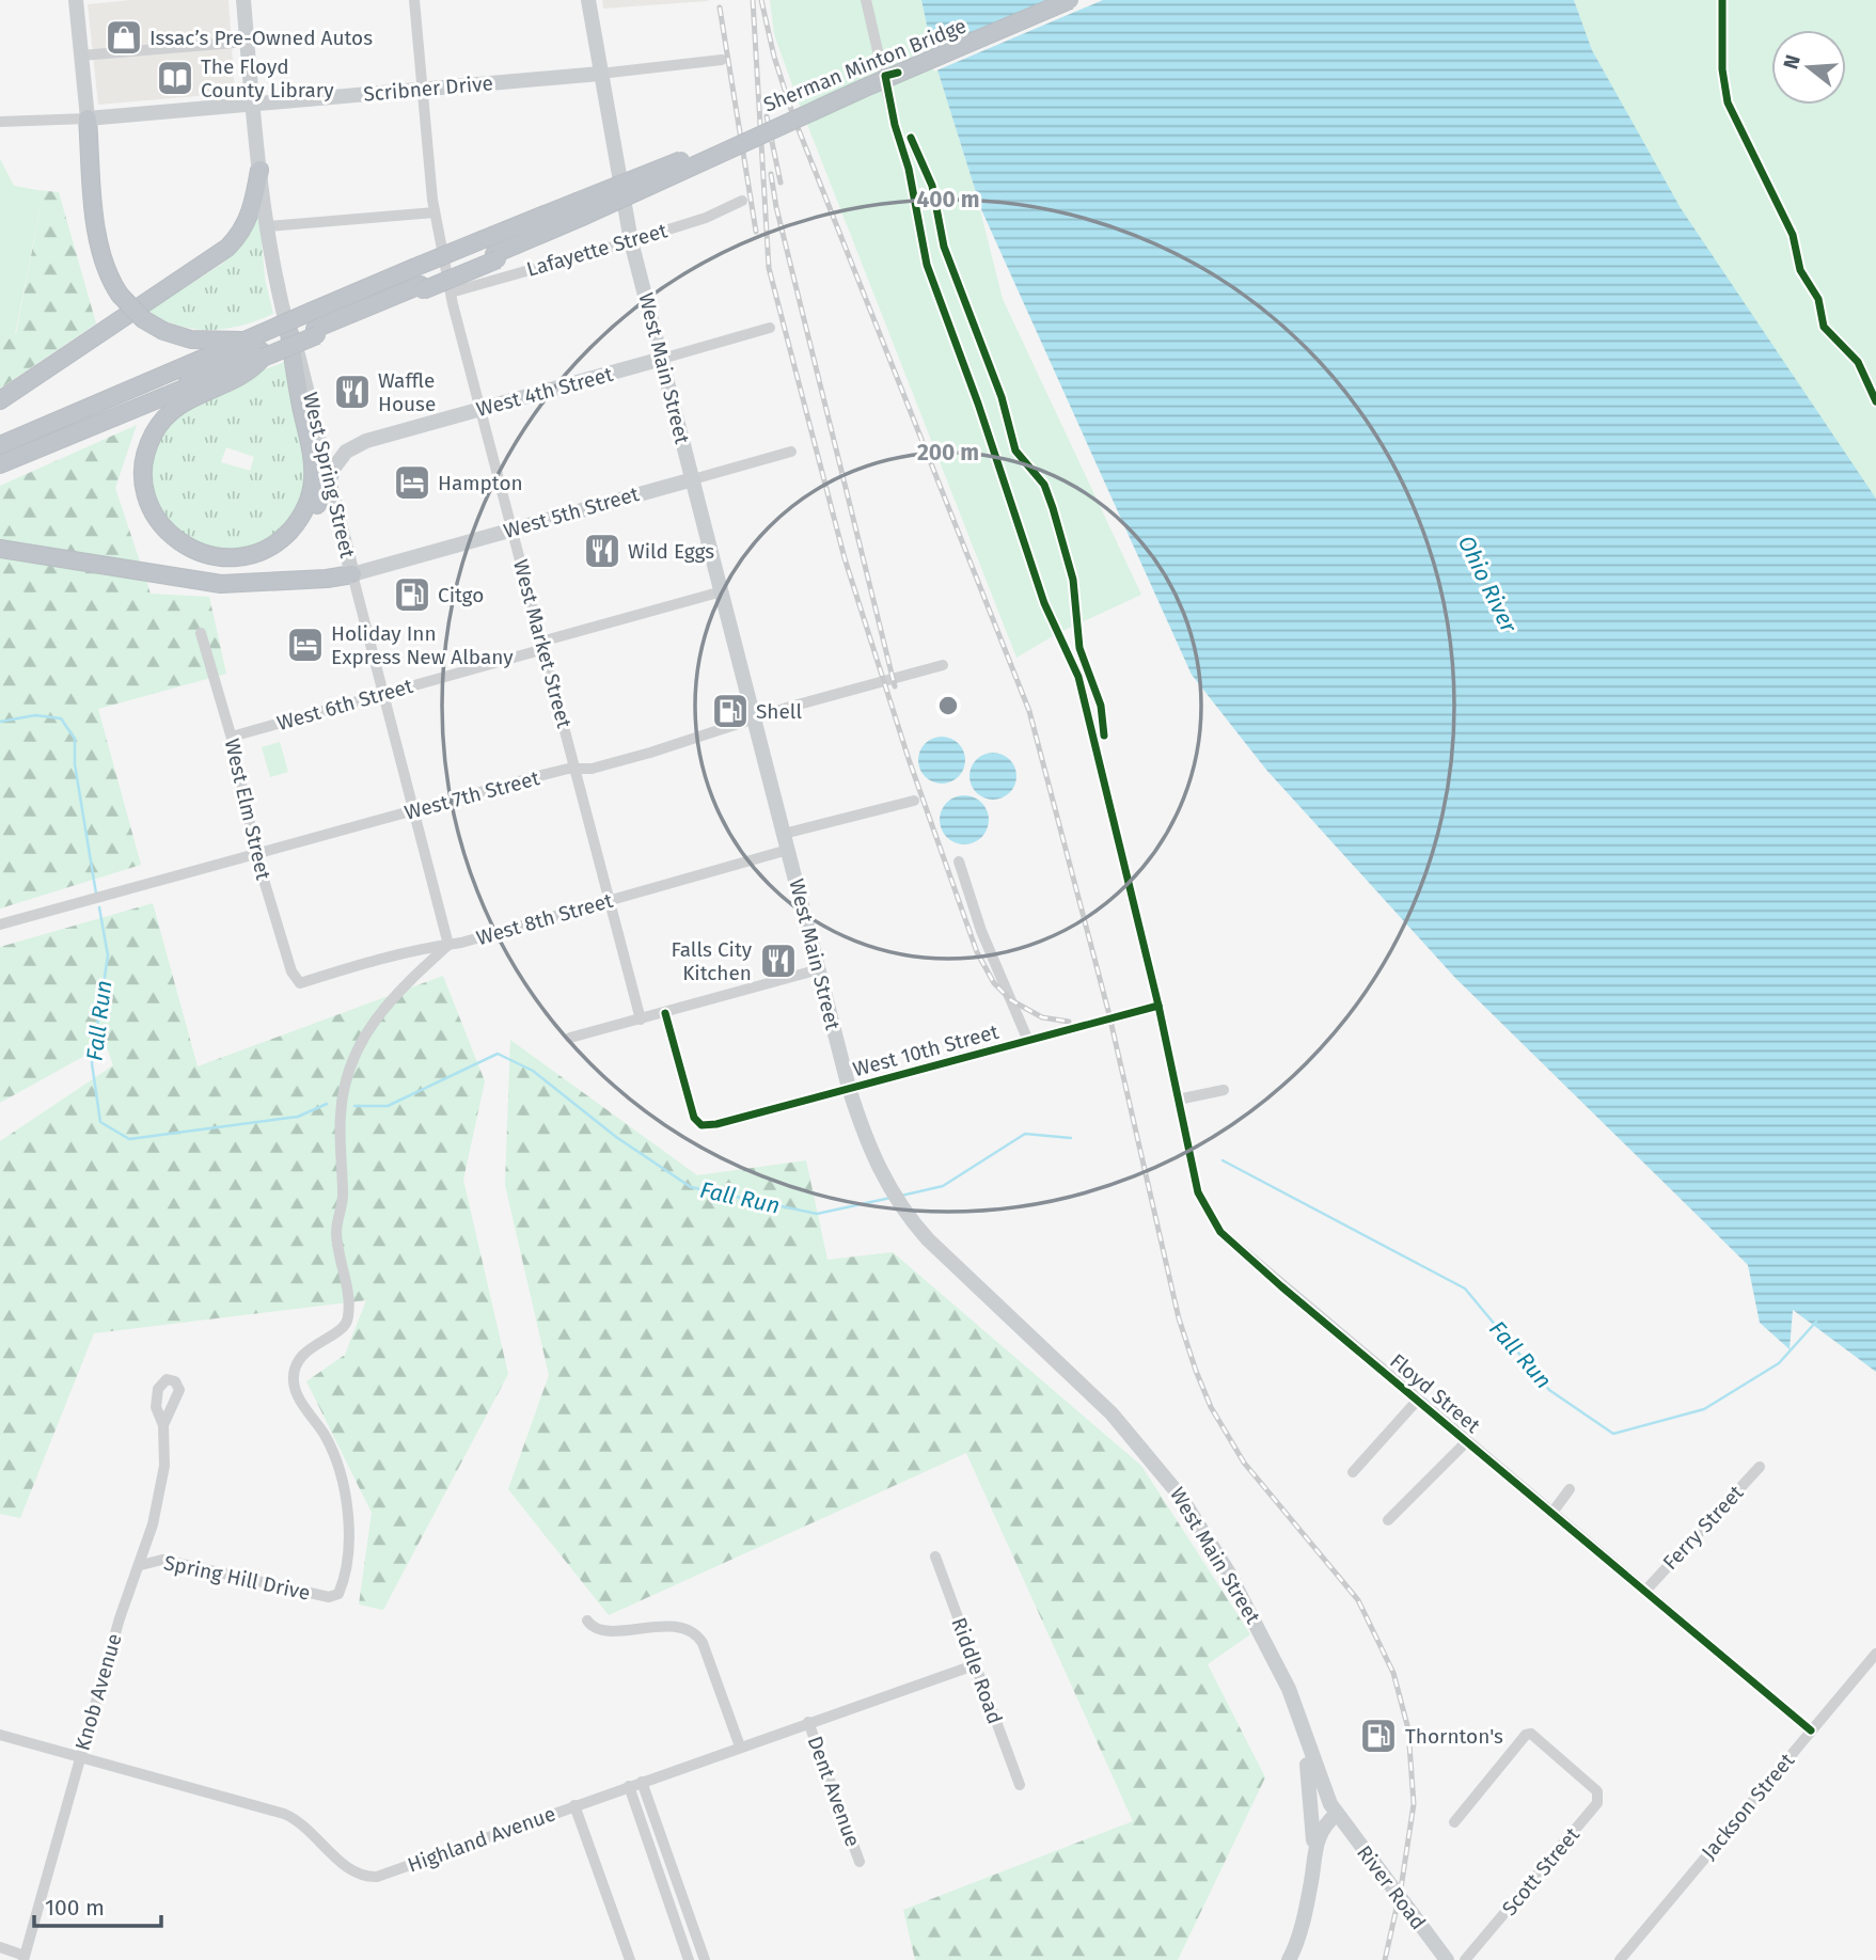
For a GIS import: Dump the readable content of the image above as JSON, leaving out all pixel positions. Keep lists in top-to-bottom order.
{
  "streets": {
    "highway": ["Sherman Minton Bridge"],
    "main road": [
      "Scribner Drive",
      "West Main Street",
      "West 4th Street",
      "West Spring Street",
      "West 5th Street",
      "River Road"
    ],
    "street": [
      "Lafayette Street",
      "West Market Street",
      "West 6th Street",
      "West 7th Street",
      "West Elm Street",
      "West 8th Street",
      "West 10th Street",
      "Floyd Street",
      "Ferry Street",
      "Spring Hill Drive",
      "Riddle Road",
      "Knob Avenue",
      "Dent Avenue",
      "Jackson Street",
      "Highland Avenue",
      "Scott Street"
    ]
  },
  "crossings": [
    ["Scribner Drive", "West Main Street"],
    ["Scribner Drive", "West Spring Street"],
    ["Scribner Drive", "West Market Street"],
    ["Lafayette Street", "West Main Street"],
    ["Lafayette Street", "West Market Street"],
    ["West Main Street", "West 4th Street"],
    ["West Main Street", "West 5th Street"],
    ["West Main Street", "West 6th Street"],
    ["West Main Street", "West 7th Street"],
    ["West Main Street", "West 8th Street"],
    ["West Main Street", "West 10th Street"],
    ["West Main Street", "River Road"],
    ["West 4th Street", "West Spring Street"],
    ["West 4th Street", "West Market Street"],
    ["West Spring Street", "West 5th Street"],
    ["West Spring Street", "West 6th Street"],
    ["West Spring Street", "West 7th Street"],
    ["West Spring Street", "West 8th Street"],
    ["West Spring Street", "Spring Hill Drive"],
    ["West 5th Street", "West Market Street"],
    ["West Market Street", "West 6th Street"],
    ["West Market Street", "West 7th Street"],
    ["West Market Street", "West 8th Street"],
    ["West 6th Street", "West Elm Street"],
    ["West 7th Street", "West Elm Street"],
    ["West Elm Street", "West 8th Street"],
    ["West 8th Street", "Spring Hill Drive"],
    ["West 10th Street", "Floyd Street"],
    ["Floyd Street", "Ferry Street"],
    ["Floyd Street", "Jackson Street"],
    ["Spring Hill Drive", "Knob Avenue"],
    ["Riddle Road", "Highland Avenue"],
    ["Knob Avenue", "Highland Avenue"],
    ["Dent Avenue", "Highland Avenue"]
  ],
  "water": ["Ohio River", "Fall Run"],
  "places": {
    "shop": ["Issac’s Pre-Owned Autos"],
    "library": ["The Floyd County Library"],
    "restaurant": ["Waffle House", "Wild Eggs", "Falls City Kitchen"],
    "hotel": ["Hampton", "Holiday Inn Express New Albany"],
    "fuel station": ["Citgo", "Shell", "Thornton's"]
  },
  "scale_bar": "100 m",
  "north": "left",
  "rings": ["400 m", "200 m"]
}
